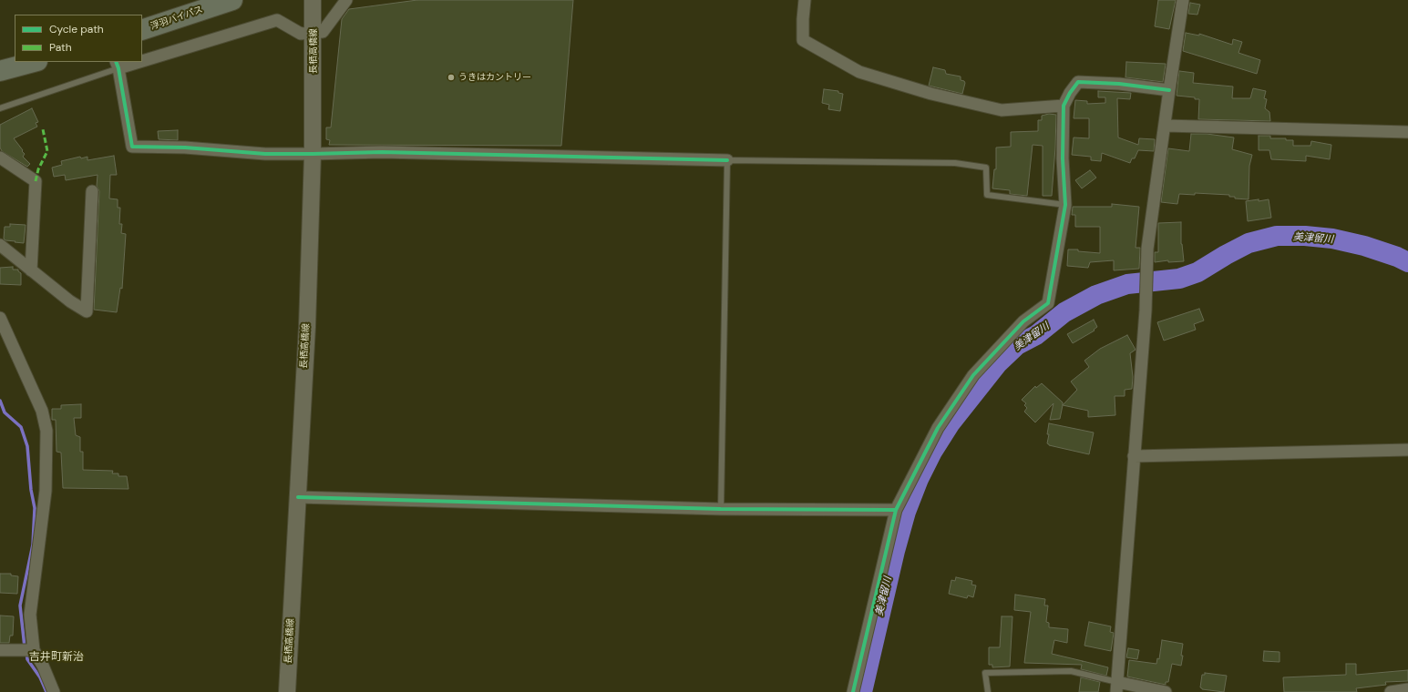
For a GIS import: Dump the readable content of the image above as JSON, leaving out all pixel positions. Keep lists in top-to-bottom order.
{
  "streets": {
    "highway": ["浮羽バイパス"],
    "main road": ["長栖高橋線"]
  },
  "districts": ["吉井町新治"],
  "water": ["美津留川"],
  "places": ["うきはカントリー"],
  "legend": ["Cycle path", "Path"]
}
